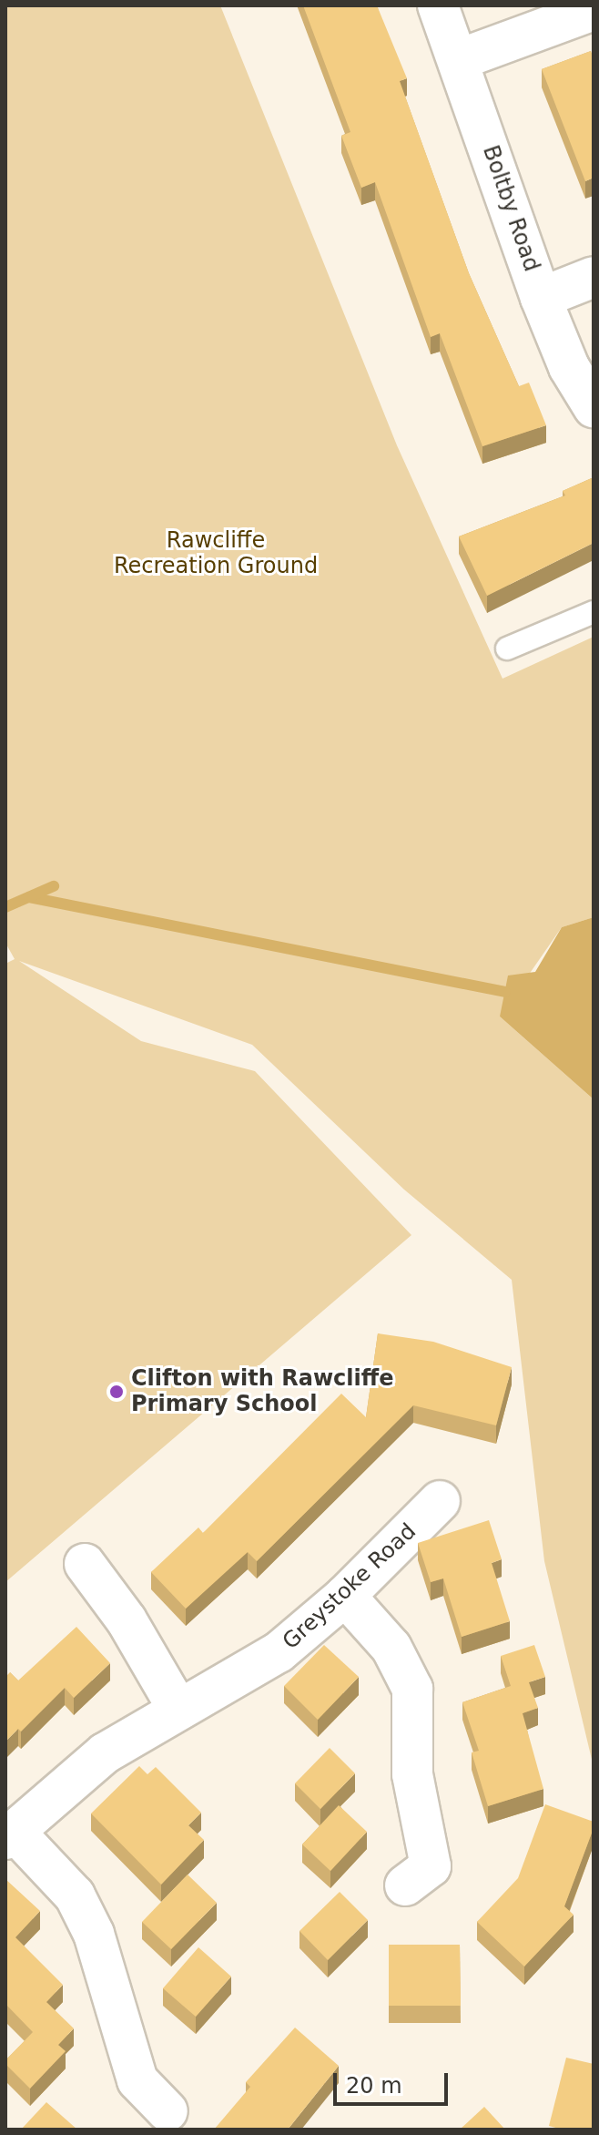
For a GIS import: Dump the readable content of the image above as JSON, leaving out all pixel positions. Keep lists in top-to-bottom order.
{
  "streets": {
    "street": ["Boltby Road", "Greystoke Road"]
  },
  "parks": ["Rawcliffe Recreation Ground"],
  "places": ["Clifton with Rawcliffe Primary School"],
  "scale_bar": "20 m"
}
